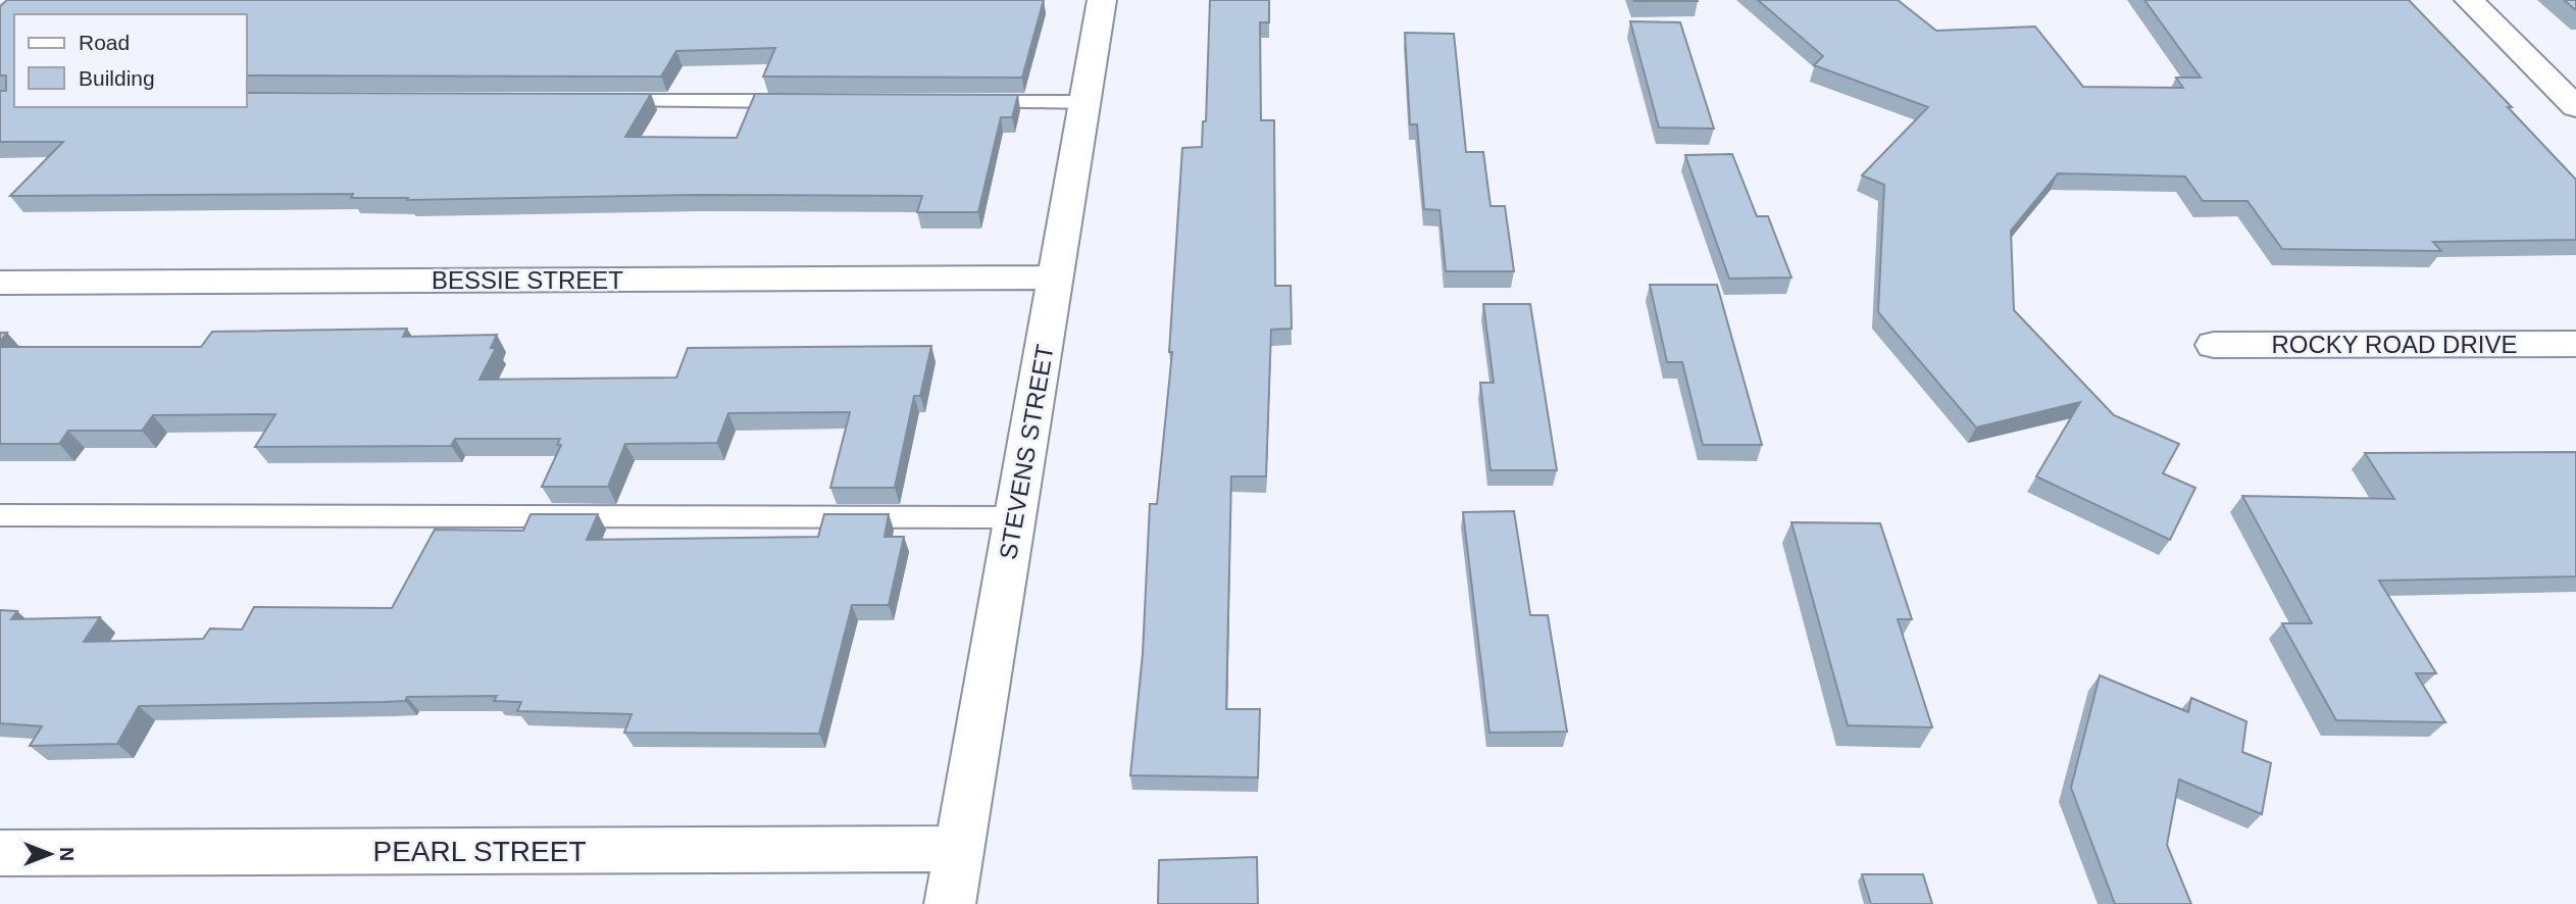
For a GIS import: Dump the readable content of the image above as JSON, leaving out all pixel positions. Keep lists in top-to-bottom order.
{
  "streets": {
    "street": [
      "BESSIE STREET",
      "ROCKY ROAD DRIVE",
      "STEVENS STREET",
      "PEARL STREET"
    ]
  },
  "crossings": [
    ["BESSIE STREET", "STEVENS STREET"],
    ["STEVENS STREET", "PEARL STREET"]
  ],
  "legend": ["Road", "Building"],
  "north": "right"
}
